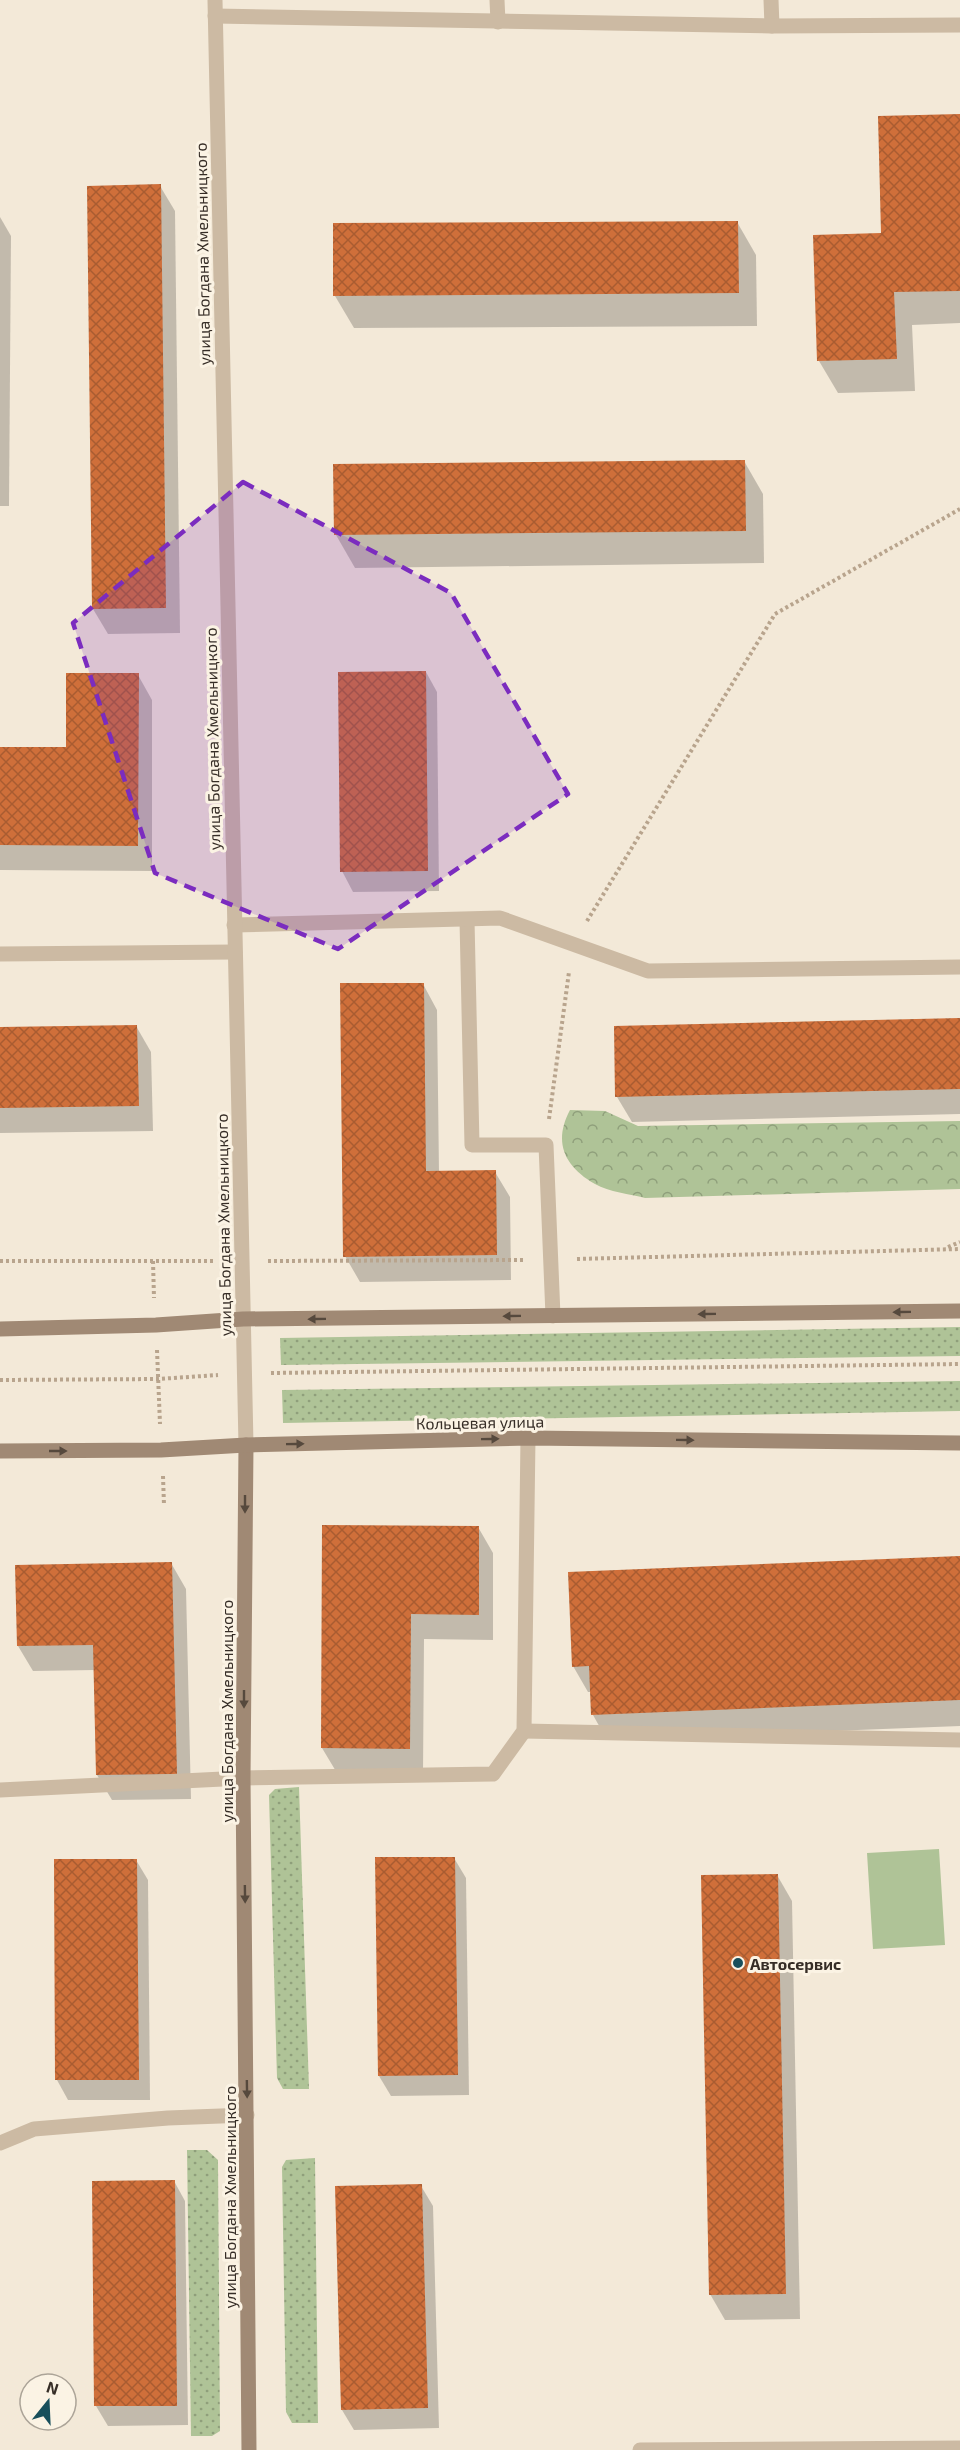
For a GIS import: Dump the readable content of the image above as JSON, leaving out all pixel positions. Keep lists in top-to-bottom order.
{
  "streets": {
    "main road": ["улица Богдана Хмельницкого", "Кольцевая улица"]
  },
  "crossings": [
    ["улица Богдана Хмельницкого", "Кольцевая улица"]
  ],
  "places": ["Автосервис"],
  "north": "top"
}
